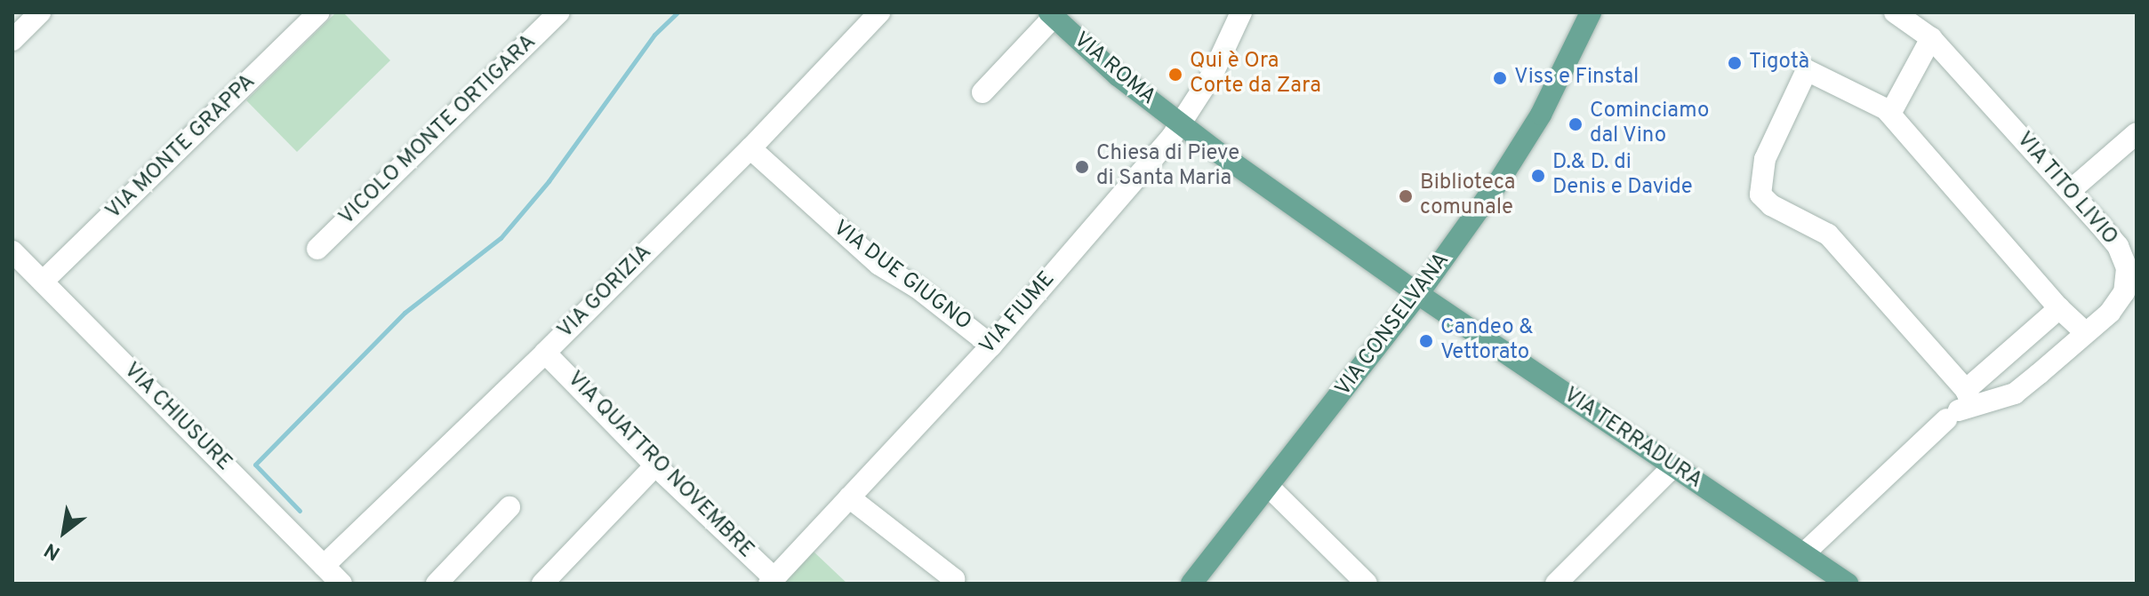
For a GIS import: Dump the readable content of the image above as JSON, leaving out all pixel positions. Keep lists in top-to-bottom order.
{
  "streets": {
    "main road": ["VIA ROMA", "VIA CONSELVANA", "VIA TERRADURA"],
    "street": [
      "VICOLO MONTE ORTIGARA",
      "VIA MONTE GRAPPA",
      "VIA TITO LIVIO",
      "VIA DUE GIUGNO",
      "VIA GORIZIA",
      "VIA FIUME",
      "VIA CHIUSURE",
      "VIA QUATTRO NOVEMBRE"
    ]
  },
  "crossings": [
    ["VIA ROMA", "VIA FIUME"],
    ["VIA ROMA", "VIA CONSELVANA"],
    ["VIA ROMA", "VIA TERRADURA"],
    ["VIA MONTE GRAPPA", "VIA CHIUSURE"],
    ["VIA TITO LIVIO", "VIA TERRADURA"],
    ["VIA DUE GIUGNO", "VIA GORIZIA"],
    ["VIA DUE GIUGNO", "VIA FIUME"],
    ["VIA GORIZIA", "VIA CHIUSURE"],
    ["VIA GORIZIA", "VIA QUATTRO NOVEMBRE"],
    ["VIA FIUME", "VIA QUATTRO NOVEMBRE"],
    ["VIA CONSELVANA", "VIA TERRADURA"]
  ],
  "places": [
    "Tigotà",
    "Qui è Ora Corte da Zara",
    "Viss e Finstal",
    "Cominciamo dal Vino",
    "Chiesa di Pieve di Santa Maria",
    "D.& D. di Denis e Davide",
    "Biblioteca comunale",
    "Candeo & Vettorato"
  ],
  "north": "bottom left"
}
